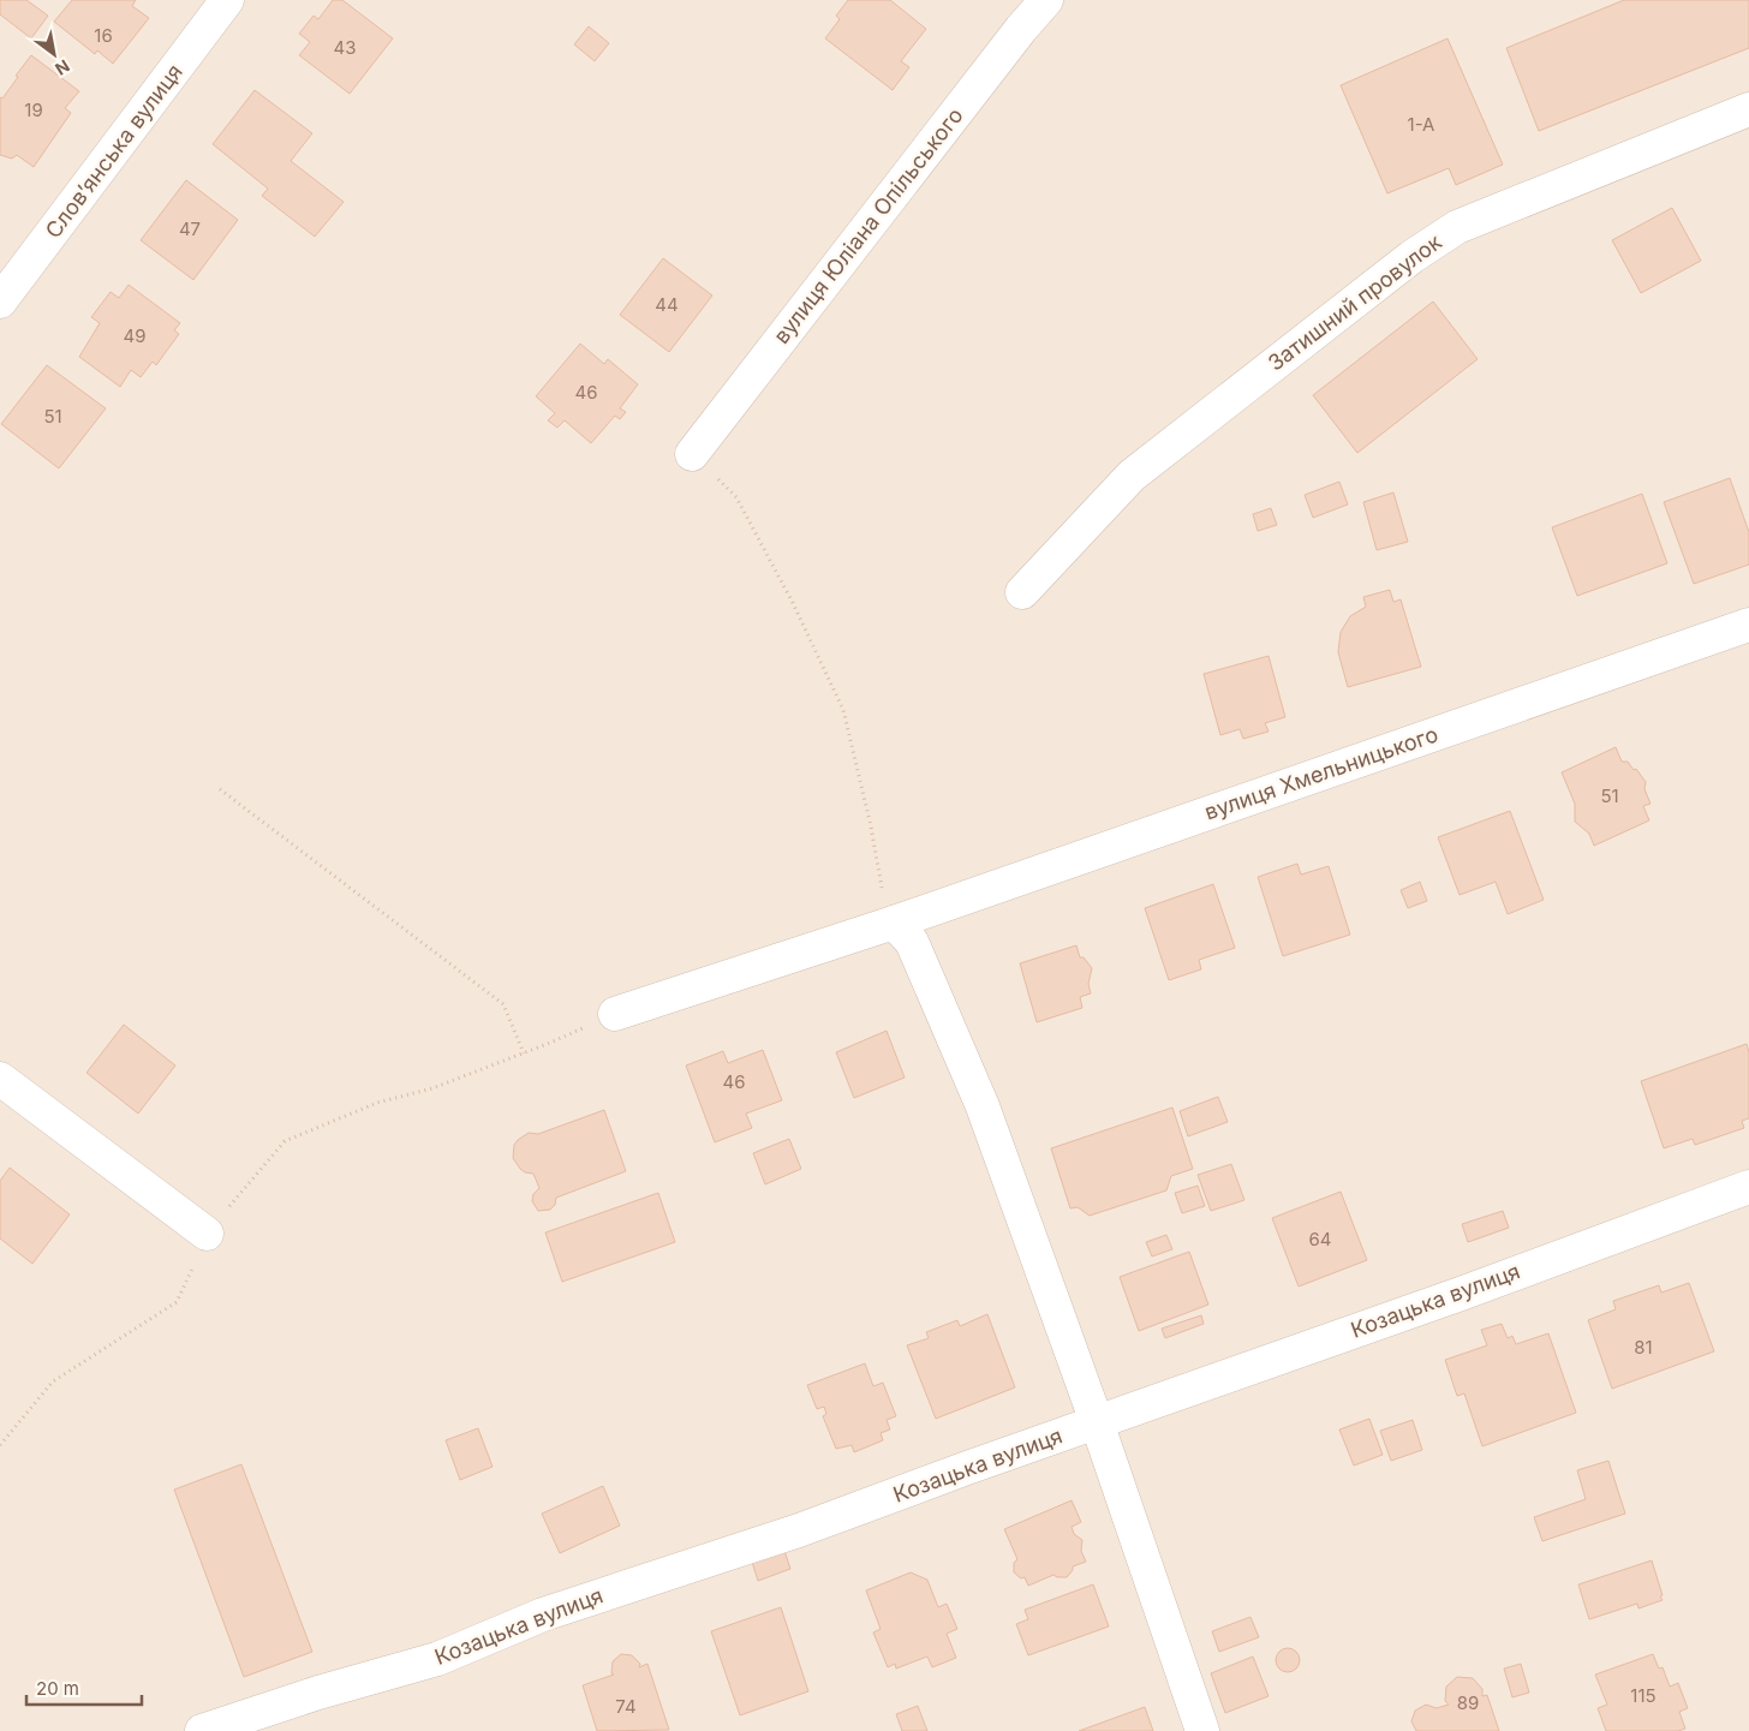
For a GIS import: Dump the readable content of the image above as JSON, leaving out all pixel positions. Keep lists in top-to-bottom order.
{
  "streets": {
    "street": [
      "Словʼянська вулиця",
      "вулиця Юліана Опільського",
      "Затишний провулок",
      "вулиця Хмельницького",
      "Козацька вулиця"
    ]
  },
  "house_numbers": [
    "16",
    "43",
    "19",
    "1-А",
    "47",
    "44",
    "49",
    "46",
    "51",
    "51",
    "46",
    "64",
    "81",
    "115",
    "89",
    "74"
  ],
  "scale_bar": "20 m",
  "north": "bottom right"
}
